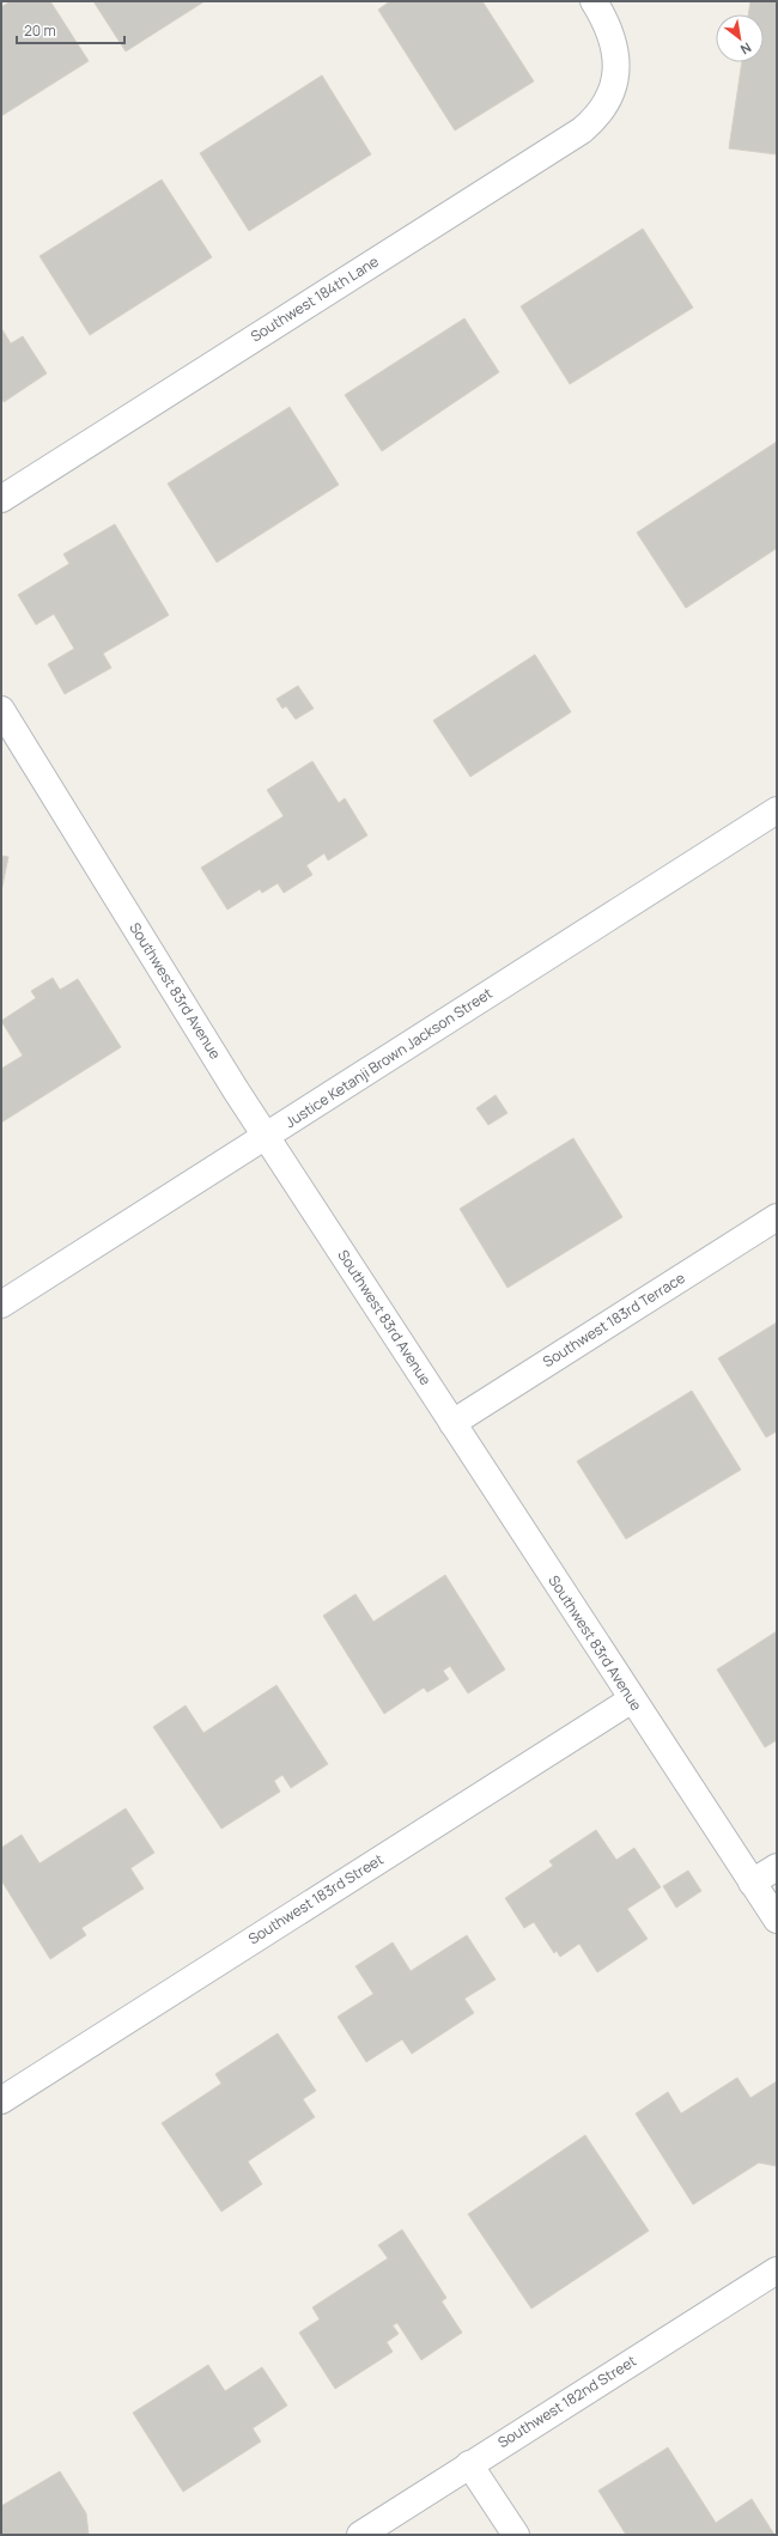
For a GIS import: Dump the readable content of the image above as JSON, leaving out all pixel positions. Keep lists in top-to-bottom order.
{
  "streets": {
    "street": [
      "Southwest 184th Lane",
      "Southwest 83rd Avenue",
      "Justice Ketanji Brown Jackson Street",
      "Southwest 183rd Terrace",
      "Southwest 183rd Street",
      "Southwest 182nd Street"
    ]
  },
  "crossings": [
    ["Southwest 83rd Avenue", "Justice Ketanji Brown Jackson Street"],
    ["Southwest 83rd Avenue", "Southwest 183rd Terrace"],
    ["Southwest 83rd Avenue", "Southwest 183rd Street"]
  ],
  "scale_bar": "20 m",
  "north": "bottom right"
}
